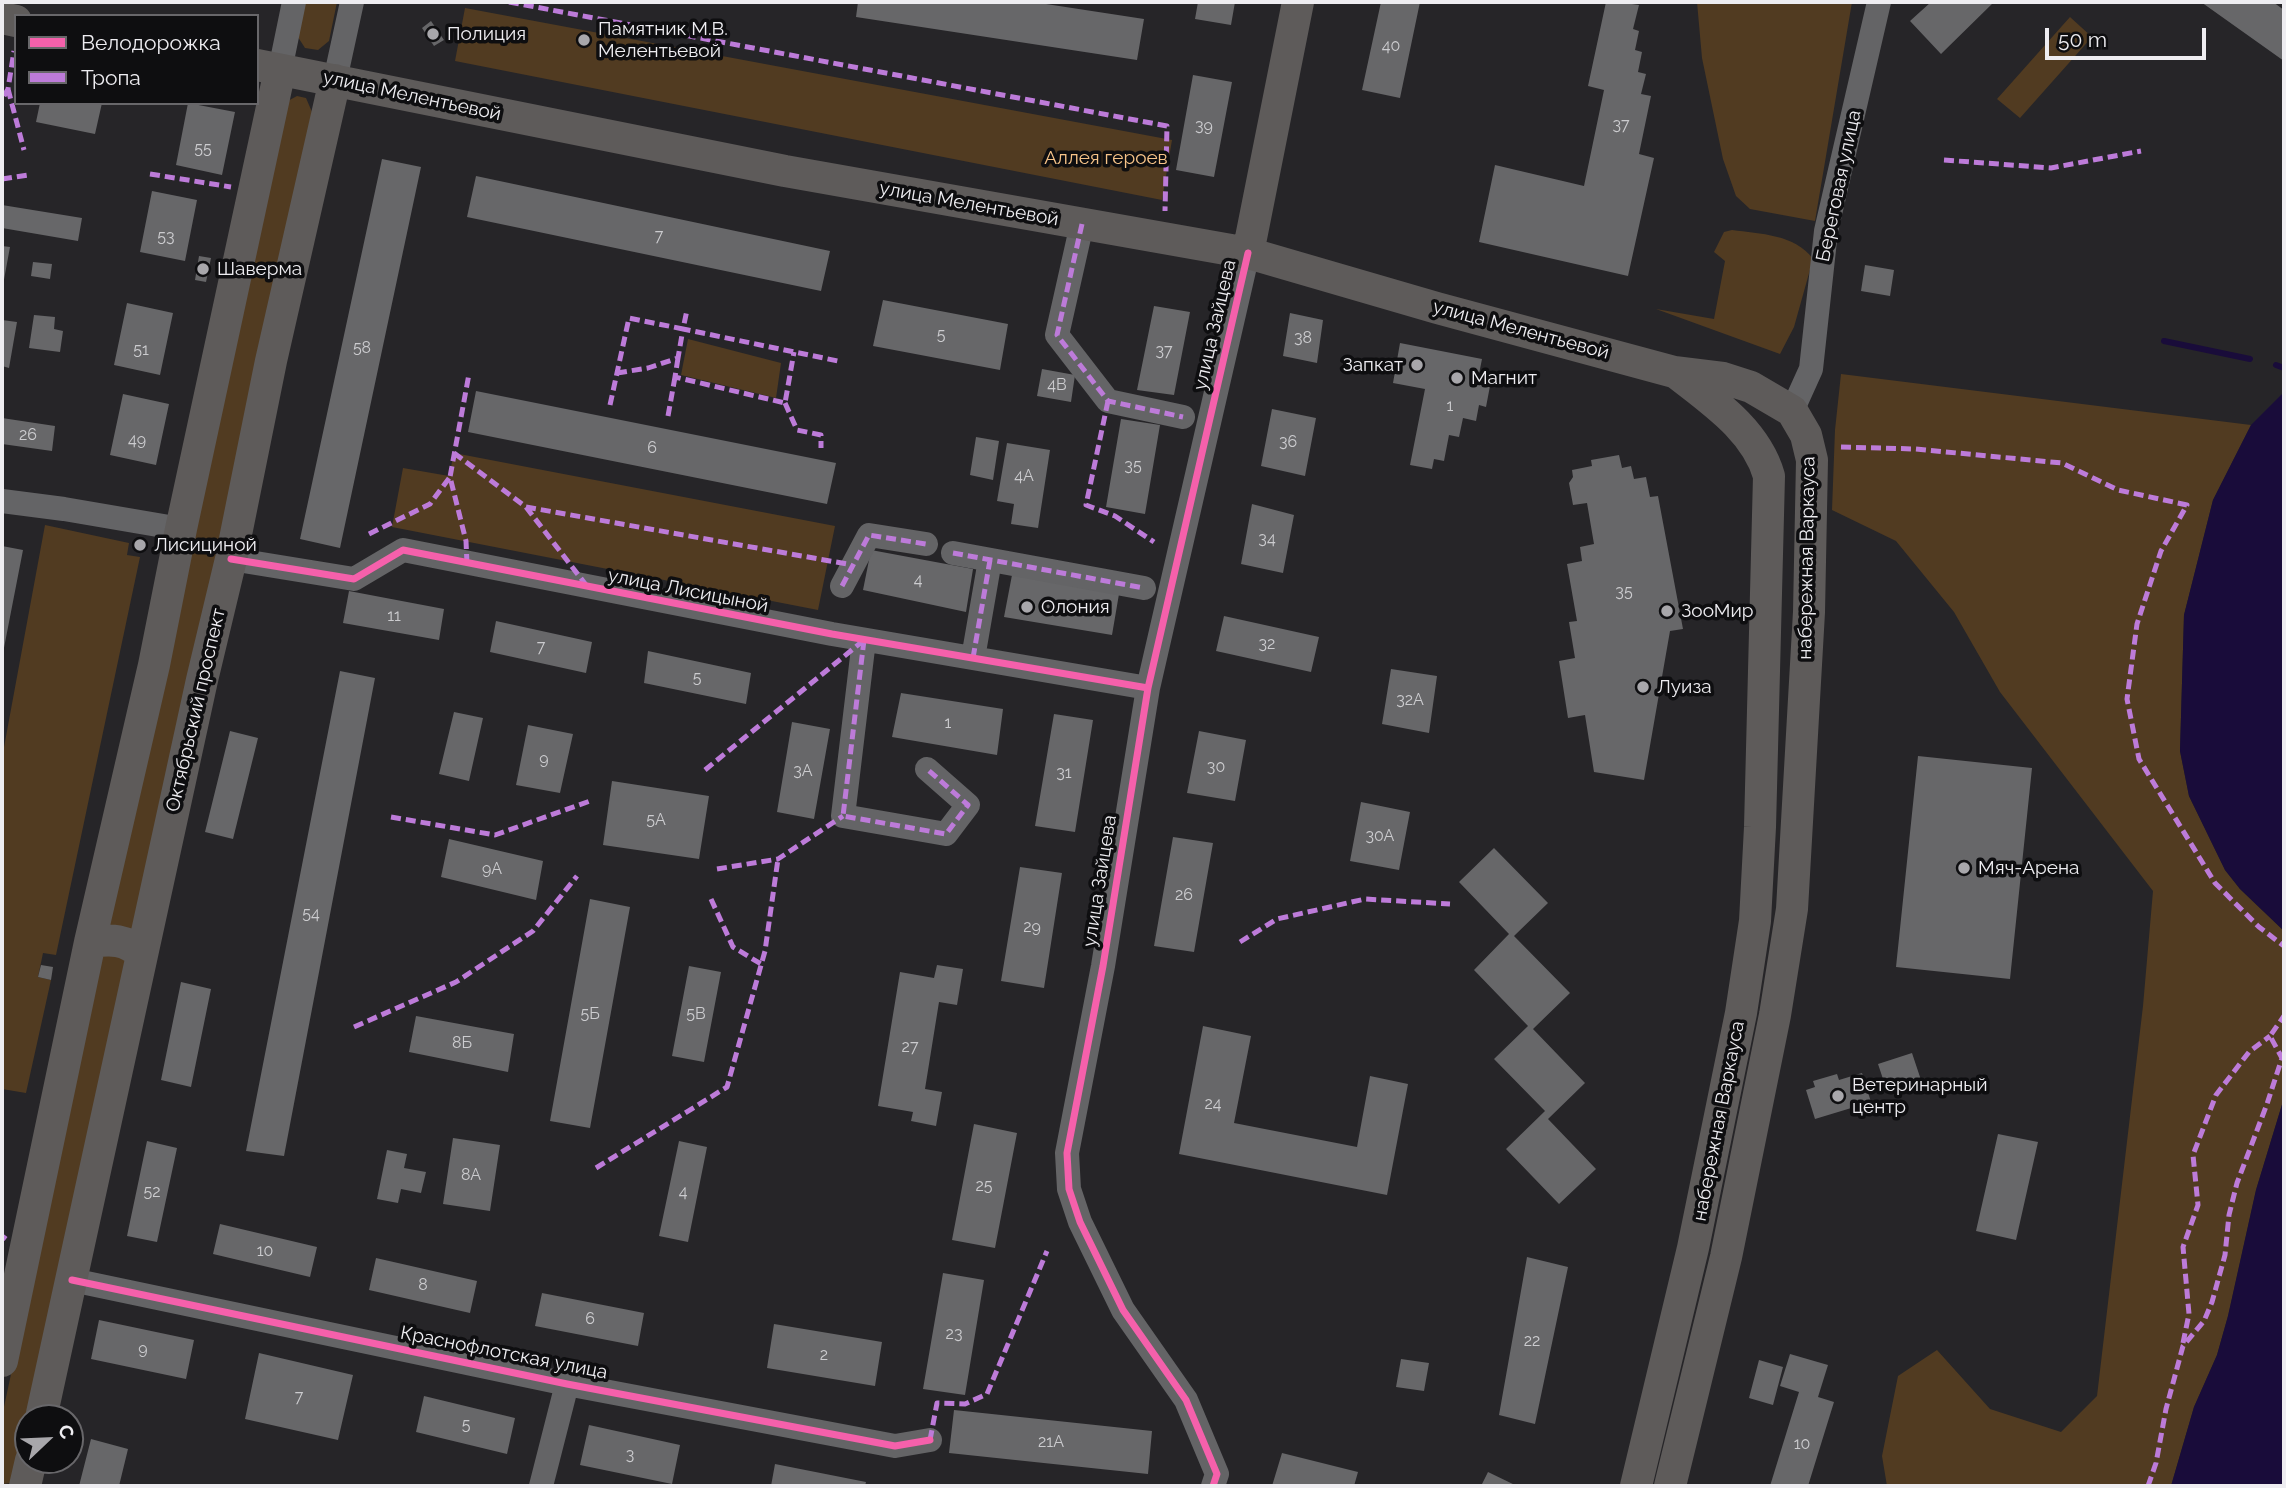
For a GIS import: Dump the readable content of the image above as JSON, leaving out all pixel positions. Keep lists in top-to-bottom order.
{
  "streets": {
    "main road": [
      "улица Мелентьевой",
      "улица Зайцева",
      "набережная Варкауса",
      "Октябрьский проспект"
    ],
    "street": ["Береговая улица", "улица Лисицыной", "Краснофлотская улица"]
  },
  "crossings": [
    ["улица Мелентьевой", "улица Зайцева"],
    ["улица Мелентьевой", "набережная Варкауса"],
    ["улица Мелентьевой", "Октябрьский проспект"],
    ["Береговая улица", "набережная Варкауса"],
    ["улица Зайцева", "улица Лисицыной"],
    ["улица Лисицыной", "Октябрьский проспект"],
    ["Октябрьский проспект", "Краснофлотская улица"]
  ],
  "parks": ["Аллея героев"],
  "places": [
    "Полиция",
    "Памятник М.В. Мелентьевой",
    "Шаверма",
    "Запкат",
    "Магнит",
    "Лисициной",
    "Олония",
    "ЗооМир",
    "Луиза",
    "Мяч-Арена",
    "Ветеринарный центр"
  ],
  "house_numbers": [
    "40",
    "37",
    "39",
    "55",
    "7",
    "53",
    "5",
    "38",
    "58",
    "51",
    "37",
    "4В",
    "1",
    "26",
    "49",
    "36",
    "6",
    "35",
    "4А",
    "34",
    "4",
    "35",
    "11",
    "32",
    "7",
    "5",
    "32А",
    "1",
    "9",
    "30",
    "3А",
    "31",
    "5А",
    "30А",
    "9А",
    "26",
    "54",
    "29",
    "5Б",
    "5В",
    "8Б",
    "27",
    "24",
    "8А",
    "25",
    "52",
    "4",
    "10",
    "8",
    "6",
    "23",
    "22",
    "9",
    "2",
    "7",
    "5",
    "21А",
    "10",
    "3"
  ],
  "legend": ["Велодорожка", "Тропа"],
  "scale_bar": "50 m",
  "north": "top right"
}
